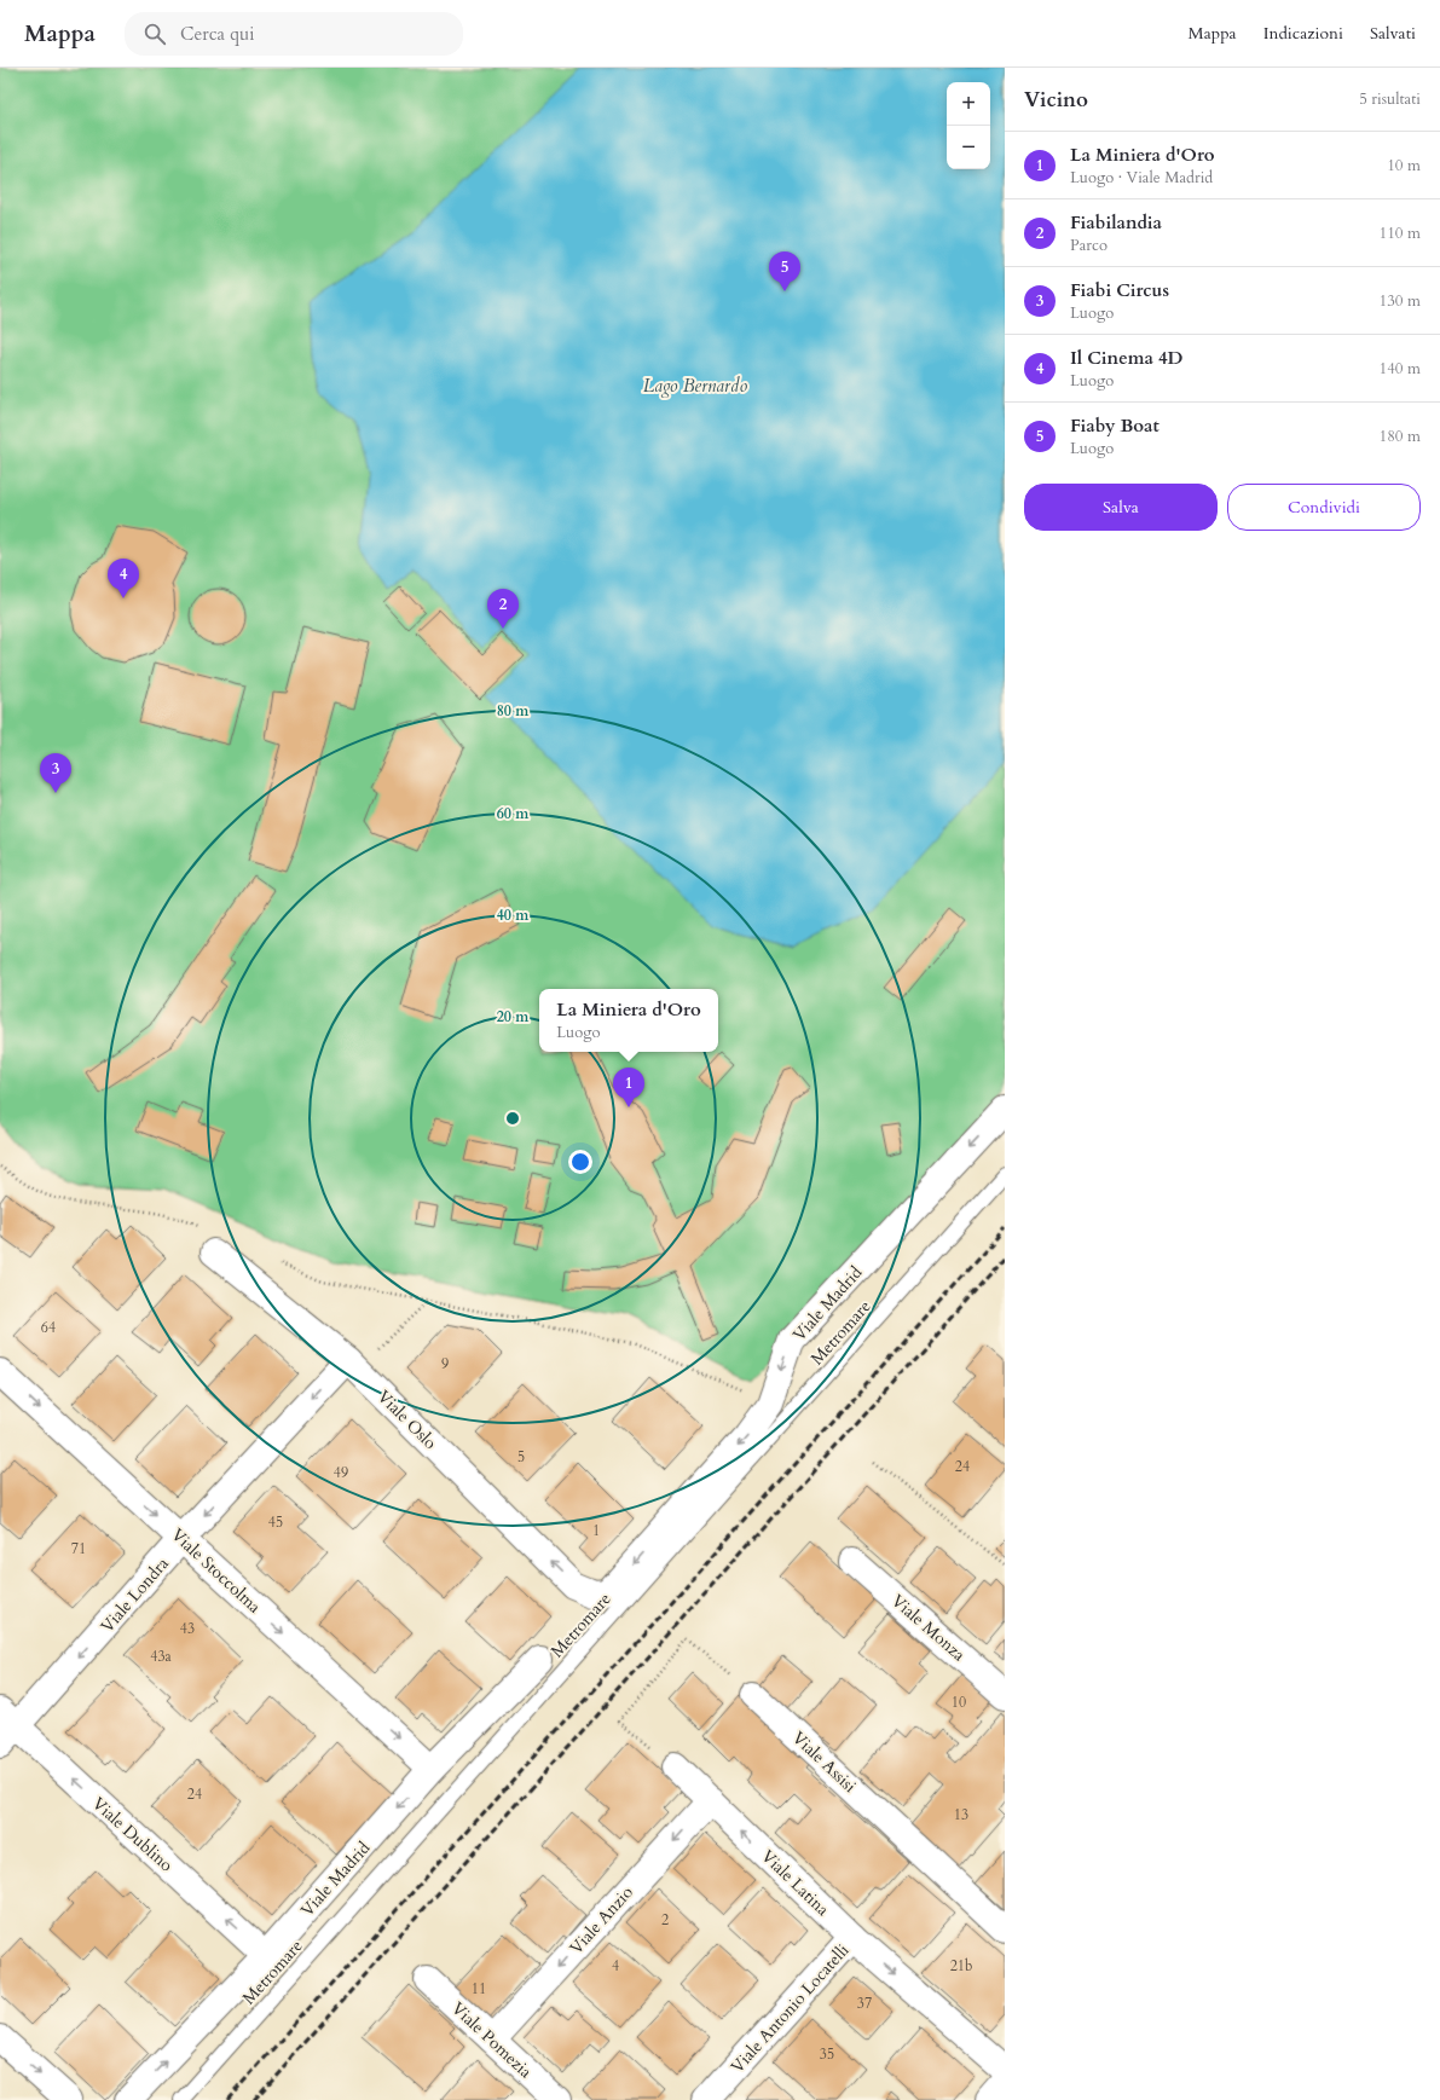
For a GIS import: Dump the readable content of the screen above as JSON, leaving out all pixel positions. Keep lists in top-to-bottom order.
{
  "streets": {
    "street": [
      "Viale Madrid",
      "Viale Oslo",
      "Viale Stoccolma",
      "Viale Londra",
      "Viale Monza",
      "Viale Assisi",
      "Viale Dublino",
      "Viale Latina",
      "Viale Anzio",
      "Viale Antonio Locatelli",
      "Viale Pomezia"
    ],
    "lane": ["Metromare"]
  },
  "crossings": [
    ["Viale Madrid", "Viale Oslo"],
    ["Viale Madrid", "Viale Stoccolma"],
    ["Viale Madrid", "Viale Dublino"],
    ["Viale Oslo", "Viale Londra"],
    ["Viale Stoccolma", "Viale Londra"],
    ["Viale Londra", "Viale Dublino"],
    ["Viale Latina", "Viale Anzio"],
    ["Viale Latina", "Viale Antonio Locatelli"],
    ["Viale Anzio", "Viale Pomezia"]
  ],
  "one_way": [
    "Viale Oslo",
    "Viale Stoccolma",
    "Viale Londra",
    "Viale Dublino",
    "Viale Anzio"
  ],
  "water": ["Lago Bernardo"],
  "house_numbers": [
    "64",
    "9",
    "5",
    "24",
    "49",
    "45",
    "1",
    "71",
    "43",
    "43a",
    "10",
    "24",
    "13",
    "2",
    "4",
    "21b",
    "11",
    "37",
    "35"
  ],
  "page": {
    "header": "Mappa",
    "search": "Cerca qui",
    "nav": ["Mappa", "Indicazioni", "Salvati"],
    "heading": ["Vicino", "5 risultati"],
    "map_buttons": ["+", "−"],
    "list": [
      {
        "mark": "1",
        "name": "La Miniera d'Oro",
        "note": "Luogo · Viale Madrid",
        "value": "10 m"
      },
      {
        "mark": "2",
        "name": "Fiabilandia",
        "note": "Parco",
        "value": "110 m"
      },
      {
        "mark": "3",
        "name": "Fiabi Circus",
        "note": "Luogo",
        "value": "130 m"
      },
      {
        "mark": "4",
        "name": "Il Cinema 4D",
        "note": "Luogo",
        "value": "140 m"
      },
      {
        "mark": "5",
        "name": "Fiaby Boat",
        "note": "Luogo",
        "value": "180 m"
      }
    ],
    "pins": [
      "5",
      "4",
      "2",
      "3",
      "1"
    ],
    "buttons": ["Salva", "Condividi"],
    "popup": ["La Miniera d'Oro", "Luogo"]
  },
  "rings": [
    "80 m",
    "60 m",
    "40 m",
    "20 m"
  ]
}
